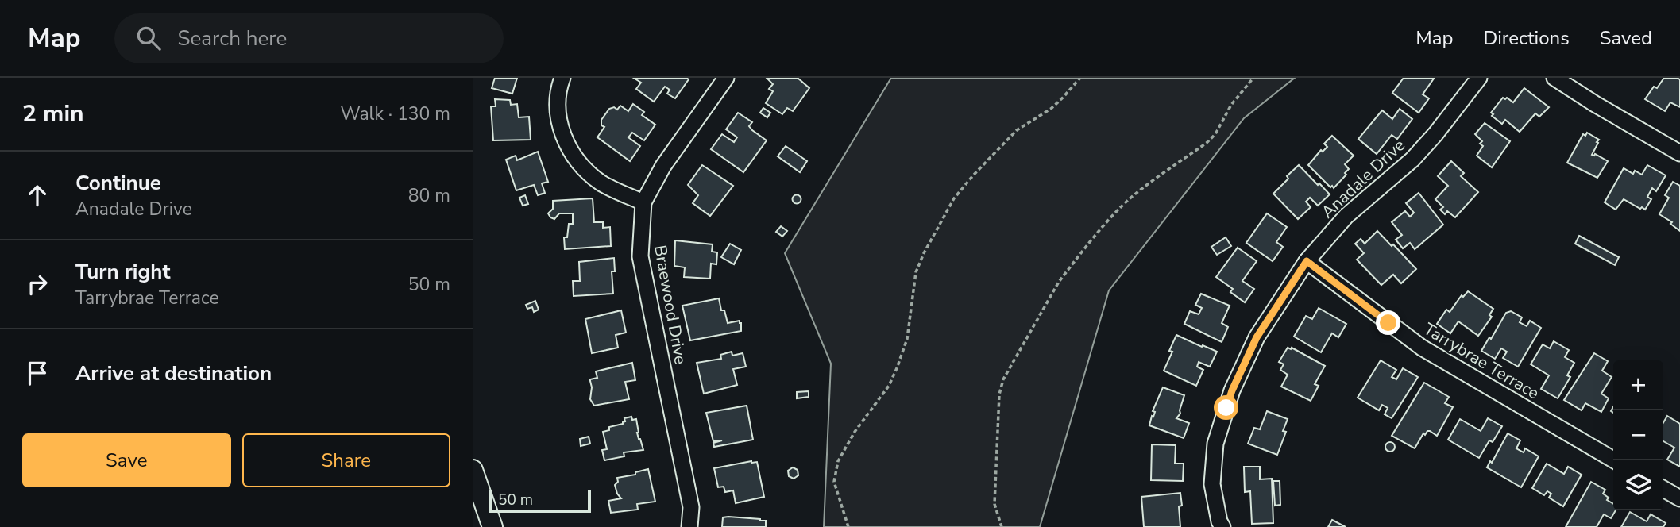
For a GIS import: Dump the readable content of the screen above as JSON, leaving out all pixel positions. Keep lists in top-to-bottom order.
{
  "streets": {
    "street": ["Anadale Drive", "Braewood Drive", "Tarrybrae Terrace"]
  },
  "crossings": [
    ["Anadale Drive", "Tarrybrae Terrace"]
  ],
  "scale_bar": "50 m",
  "page": {
    "header": "Map",
    "search": "Search here",
    "nav": ["Map", "Directions", "Saved"],
    "heading": ["2 min", "Walk · 130 m"],
    "list": [
      ["Continue", "Anadale Drive", "80 m"],
      ["Turn right", "Tarrybrae Terrace", "50 m"],
      "Arrive at destination"
    ],
    "map_buttons": ["+", "−"],
    "buttons": ["Save", "Share"],
    "scale": "50 m"
  }
}
